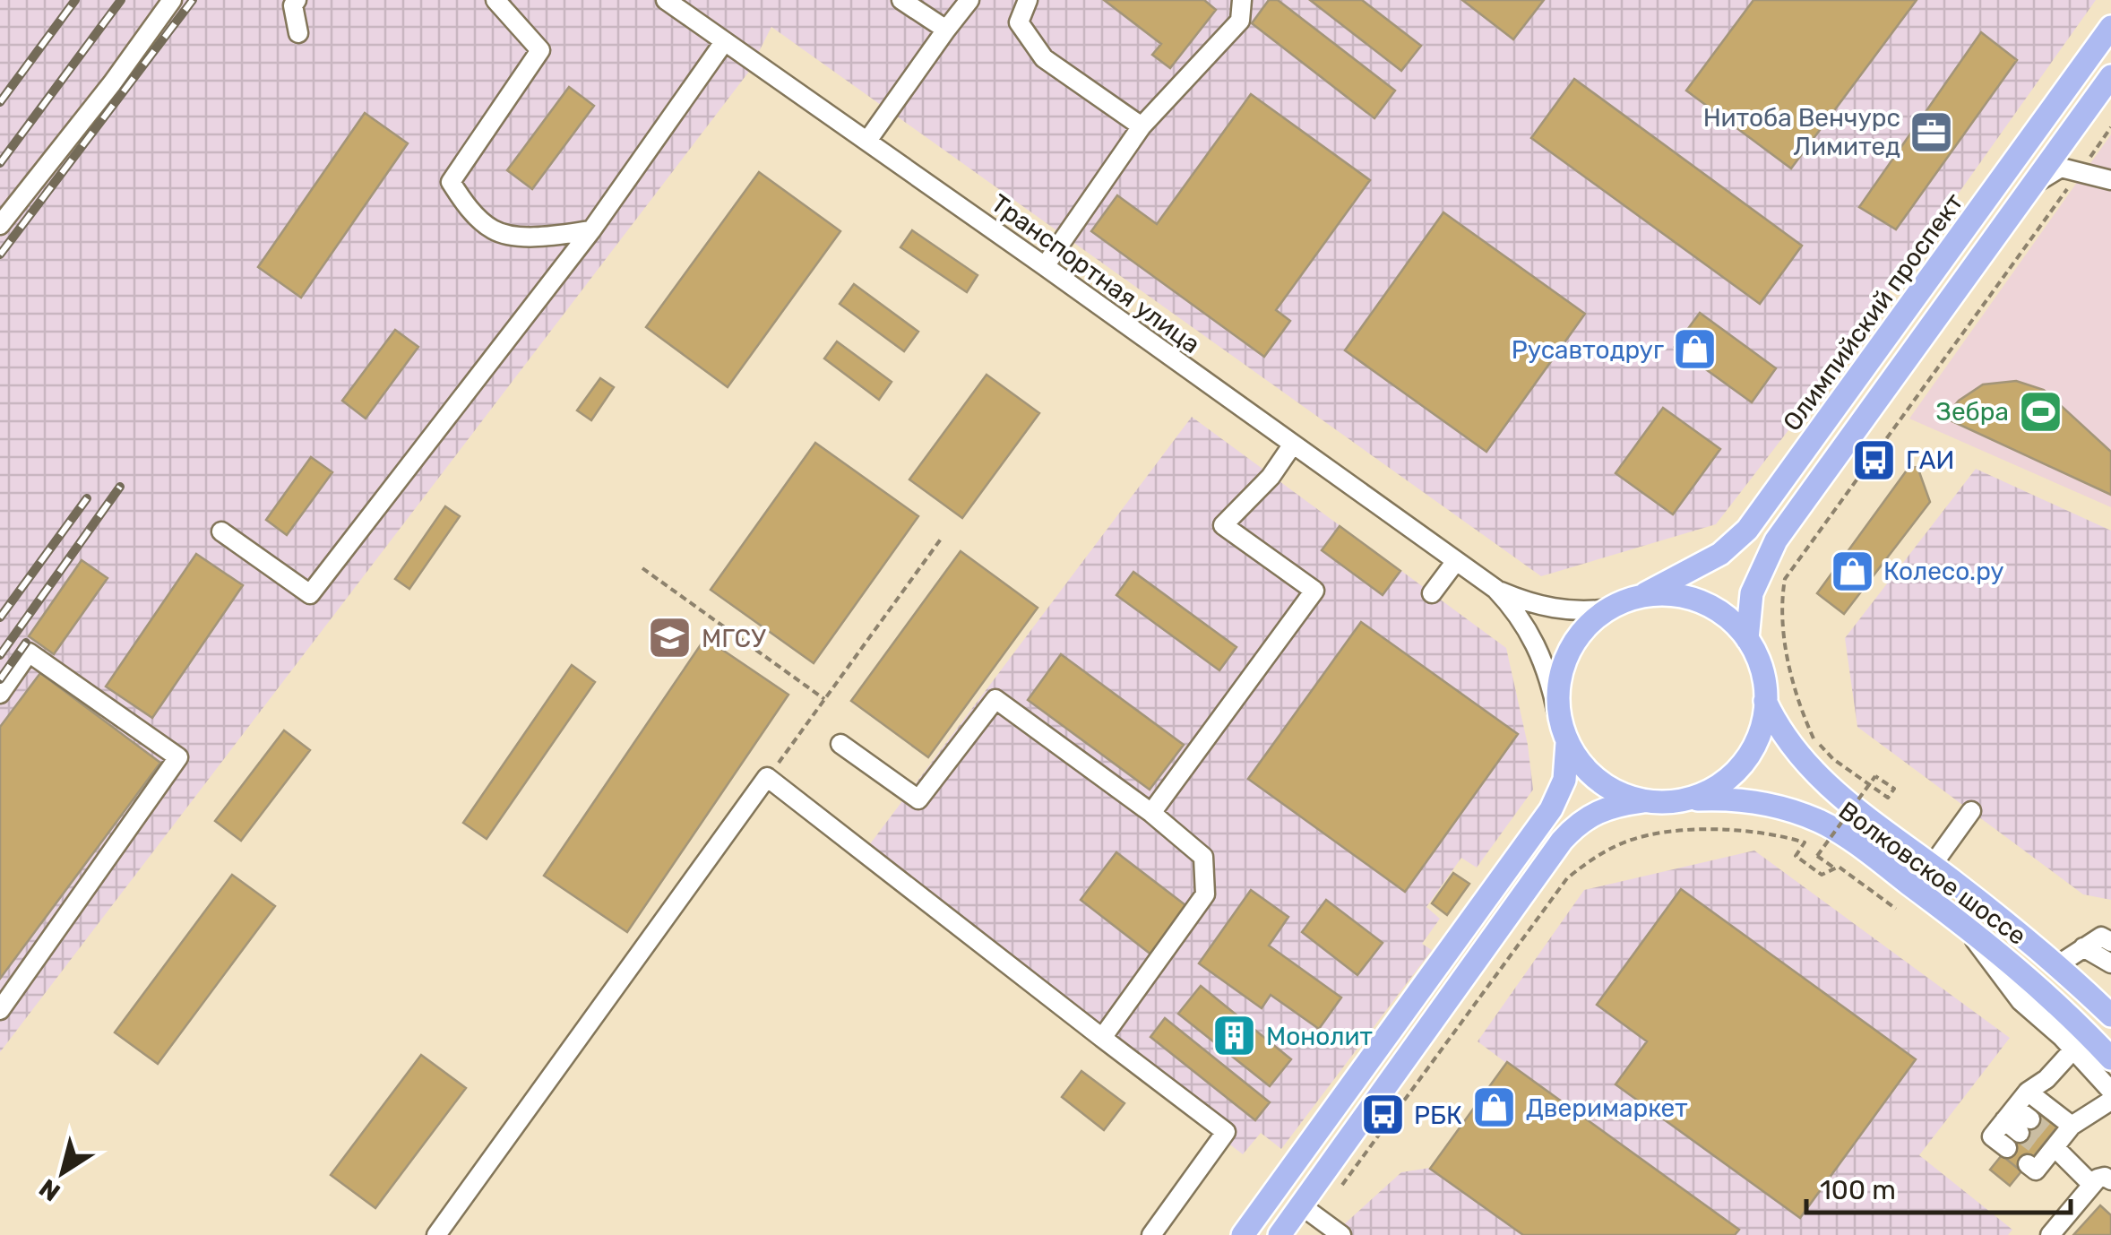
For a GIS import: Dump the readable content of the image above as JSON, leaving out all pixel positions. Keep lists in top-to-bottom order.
{
  "streets": {
    "main road": ["Олимпийский проспект", "Волковское шоссе"],
    "street": ["Транспортная улица"]
  },
  "crossings": [
    ["Транспортная улица", "Олимпийский проспект"],
    ["Транспортная улица", "Волковское шоссе"],
    ["Олимпийский проспект", "Волковское шоссе"]
  ],
  "places": {
    "office": ["Нитоба Венчурс Лимитед"],
    "shop": ["Русавтодруг", "Колесо.ру", "Дверимаркет"],
    "sports": ["Зебра"],
    "bus stop": ["ГАИ", "РБК"],
    "school or university": ["МГСУ"],
    "building": ["Монолит"]
  },
  "scale_bar": "100 m",
  "north": "bottom left"
}
